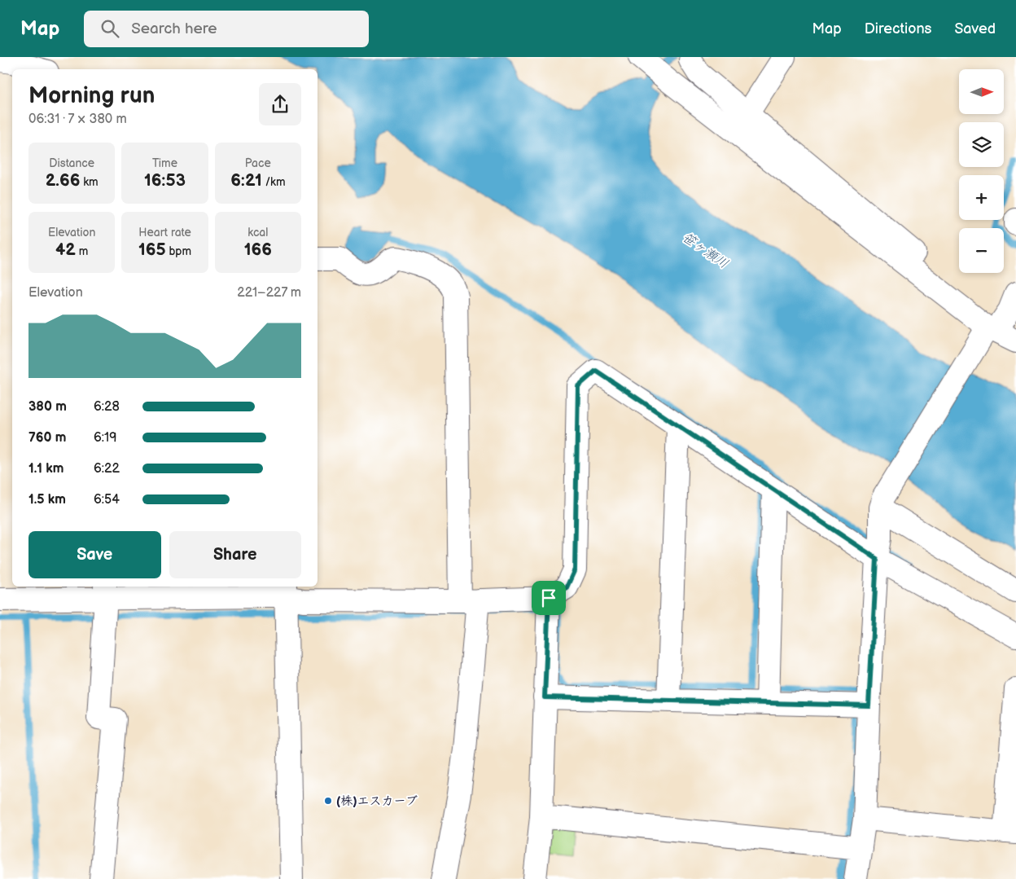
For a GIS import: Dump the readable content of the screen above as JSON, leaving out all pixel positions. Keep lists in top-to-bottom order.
{
  "water": ["笹ヶ瀬川"],
  "places": ["(株)エスカーブ"],
  "north": "right",
  "page": {
    "header": "Map",
    "search": "Search here",
    "nav": ["Map", "Directions", "Saved"],
    "map_buttons": ["+", "−"],
    "heading": ["Morning run", "06:31 · 7 × 380 m"],
    "stats": [
      ["Distance", "2.66 km"],
      ["Time", "16:53"],
      ["Pace", "6:21 /km"],
      ["Elevation", "42 m"],
      ["Heart rate", "165 bpm"],
      ["kcal", "166"]
    ],
    "chart": ["Elevation", "221–227 m"],
    "list": [
      {
        "name": "380 m",
        "note": "6:28"
      },
      {
        "name": "760 m",
        "note": "6:19"
      },
      {
        "name": "1.1 km",
        "note": "6:22"
      },
      {
        "name": "1.5 km",
        "note": "6:54"
      }
    ],
    "buttons": ["Save", "Share"]
  }
}
